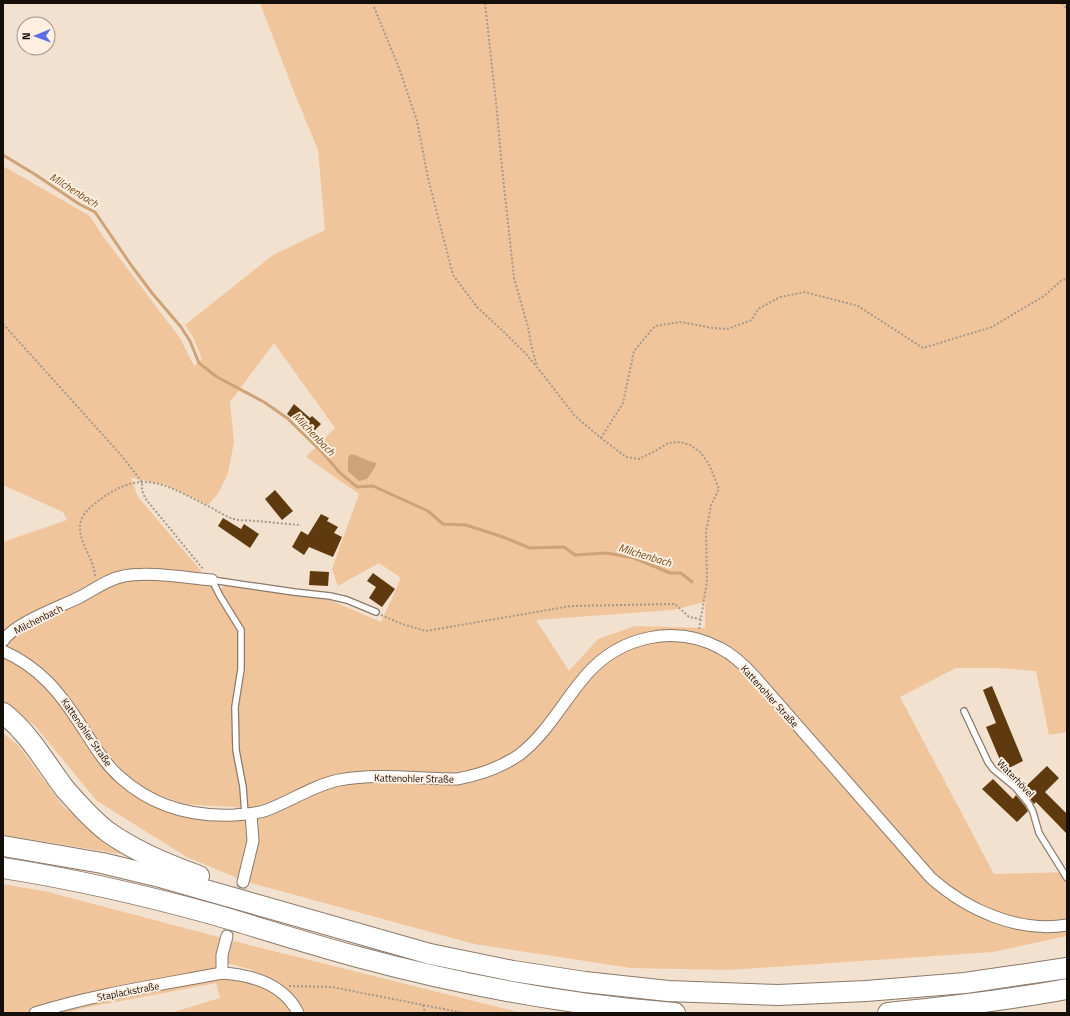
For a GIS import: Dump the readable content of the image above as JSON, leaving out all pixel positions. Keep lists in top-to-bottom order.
{
  "streets": {
    "street": ["Milchenbach", "Kattenohler Straße", "Staplackstraße"],
    "lane": ["Waterhövel"]
  },
  "water": ["Milchenbach"],
  "north": "left"
}
